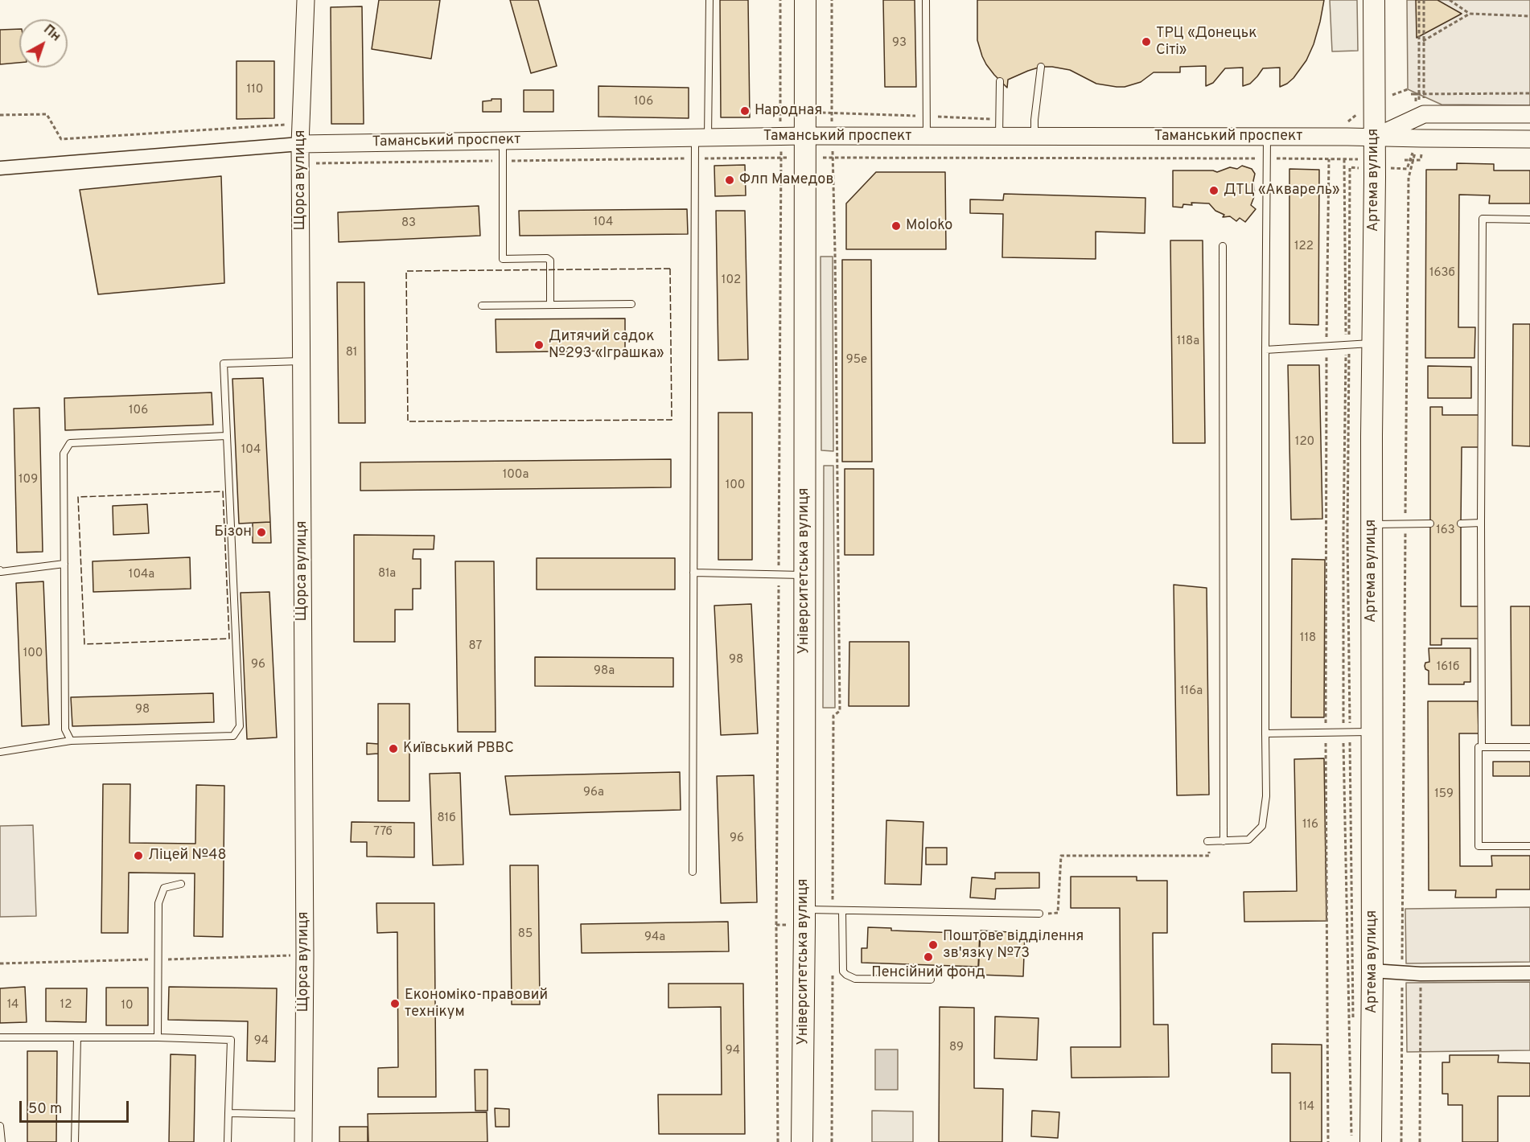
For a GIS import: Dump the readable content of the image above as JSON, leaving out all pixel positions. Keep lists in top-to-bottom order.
{
  "streets": {
    "main road": ["Артема вулиця", "Університетська вулиця"],
    "street": ["Таманський проспект", "Щорса вулиця"]
  },
  "crossings": [
    ["Таманський проспект", "Щорса вулиця"],
    ["Таманський проспект", "Артема вулиця"],
    ["Таманський проспект", "Університетська вулиця"]
  ],
  "places": [
    "ТРЦ «Донецьк Сіті»",
    "Народная",
    "Флп Мамедов",
    "ДТЦ «Акварель»",
    "Moloko",
    "Дитячий садок №293 «Іграшка»",
    "Бізон",
    "Київський РВВС",
    "Ліцей №48",
    "Поштове відділення зв'язку №73",
    "Пенсійний фонд",
    "Економіко-правовий технікум"
  ],
  "house_numbers": [
    "93",
    "110",
    "106",
    "104",
    "83",
    "122",
    "163б",
    "102",
    "118а",
    "81",
    "95е",
    "106",
    "120",
    "104",
    "100а",
    "109",
    "100",
    "163",
    "81а",
    "104а",
    "118",
    "87",
    "100",
    "98",
    "96",
    "161б",
    "98а",
    "116а",
    "98",
    "96а",
    "159",
    "81б",
    "116",
    "77б",
    "96",
    "85",
    "94а",
    "14",
    "12",
    "10",
    "94",
    "89",
    "94",
    "114"
  ],
  "scale_bar": "50 m",
  "north": "top right"
}
